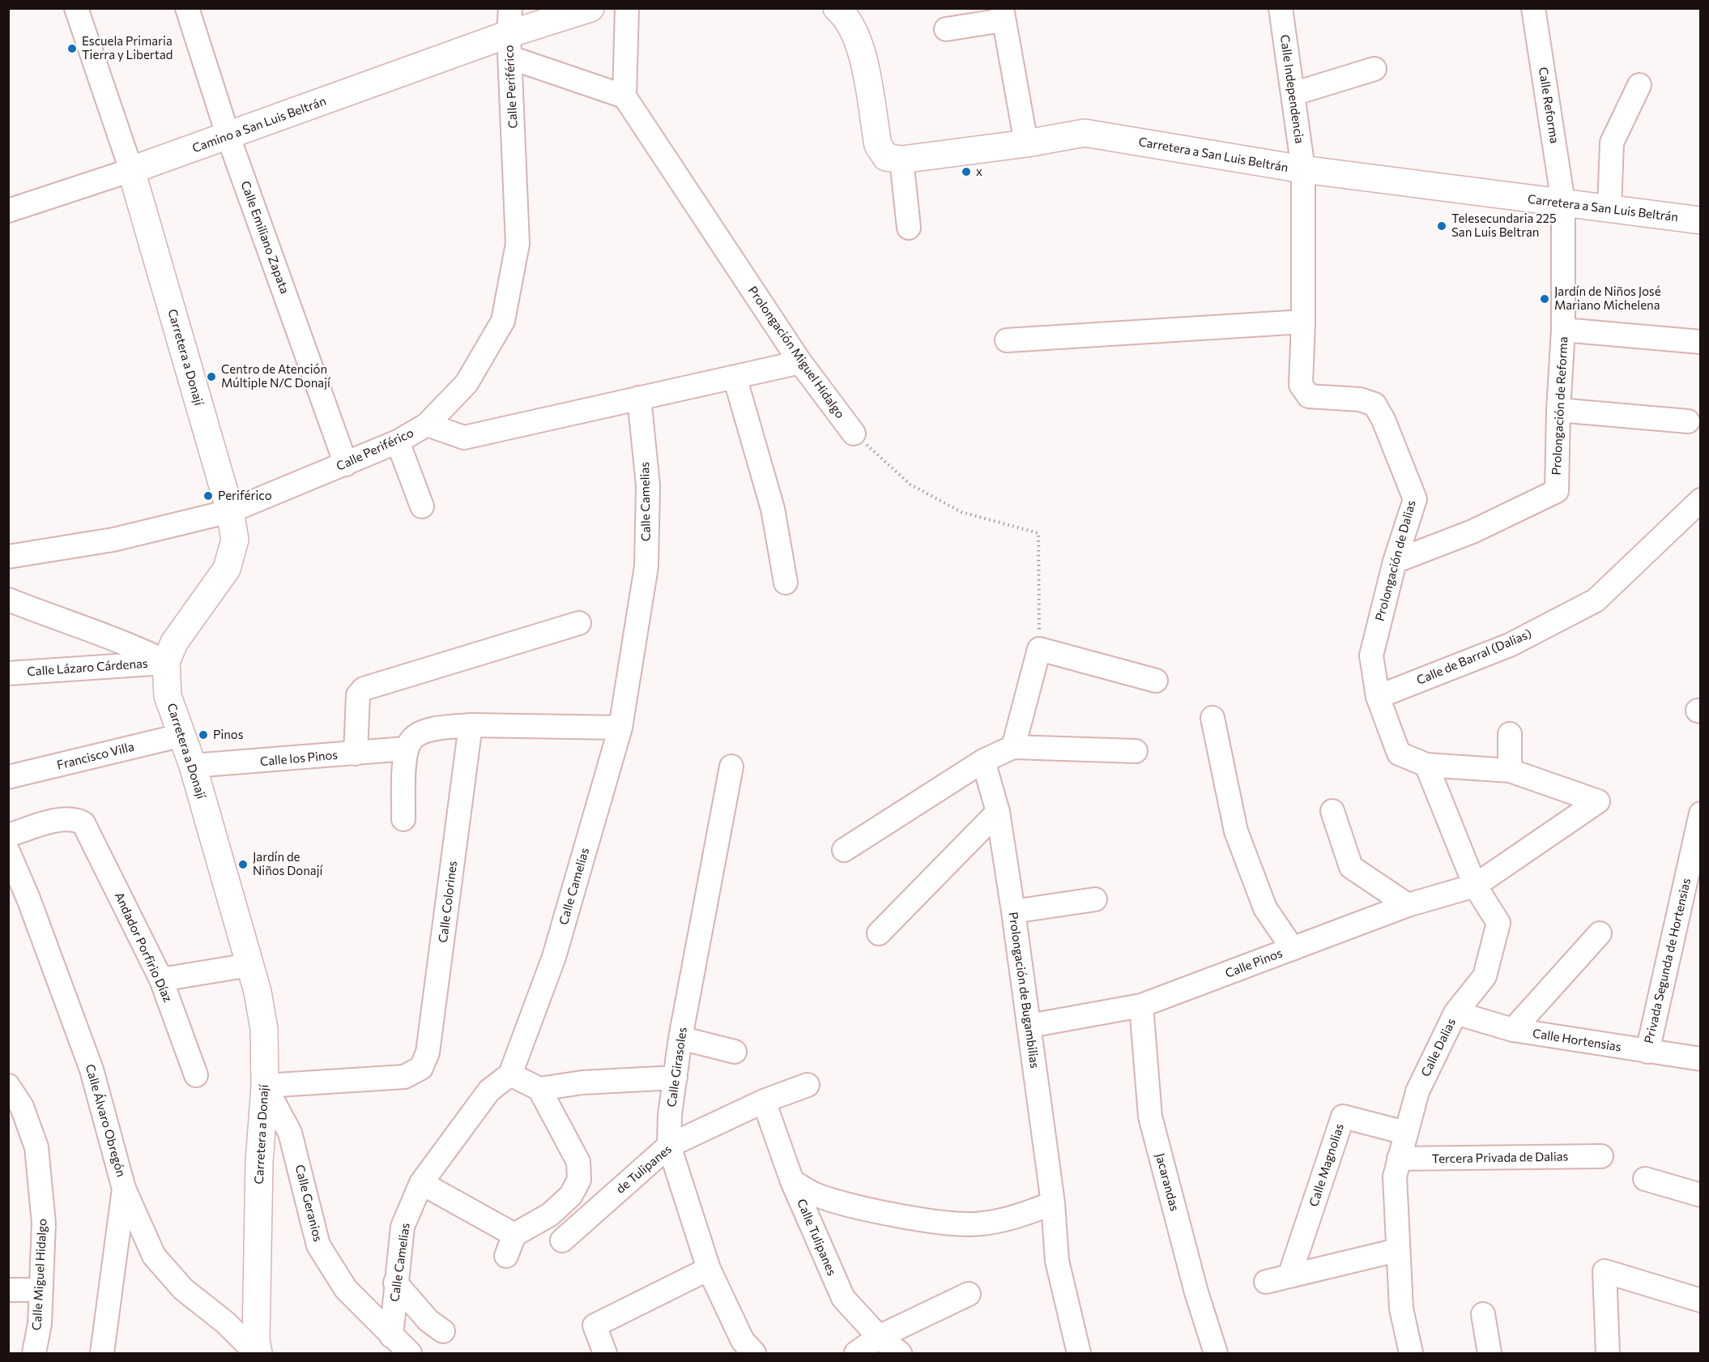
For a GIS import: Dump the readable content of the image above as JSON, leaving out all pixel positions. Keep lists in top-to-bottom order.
{
  "streets": {
    "main road": ["Camino a San Luis Beltrán", "Carretera a San Luis Beltrán", "Carretera a Donají"],
    "street": [
      "Calle Periférico",
      "Calle Independencia",
      "Calle Reforma",
      "Calle Emiliano Zapata",
      "Prolongación Miguel Hidalgo",
      "Prolongación de Reforma",
      "Calle Camelias",
      "Prolongación de Dalias",
      "Calle de Barral (Dalias)",
      "Calle Lázaro Cárdenas",
      "Francisco Villa",
      "Calle los Pinos",
      "Calle Colorines",
      "Andador Porfirio Díaz",
      "Privada Segunda de Hortensias",
      "Calle Pinos",
      "Prolongación de Bugambilias",
      "Calle Hortensias",
      "Calle Dalias",
      "Calle Girasoles",
      "Calle Álvaro Obregón",
      "Tercera Privada de Dalias",
      "Calle Magnolias",
      "de Tulipanes",
      "Jacarandas",
      "Calle Geranios",
      "Calle Tulipanes",
      "Calle Miguel Hidalgo"
    ]
  },
  "crossings": [
    ["Calle Periférico", "Camino a San Luis Beltrán"],
    ["Calle Periférico", "Calle Emiliano Zapata"],
    ["Calle Periférico", "Carretera a Donají"],
    ["Calle Independencia", "Carretera a San Luis Beltrán"],
    ["Calle Independencia", "Prolongación de Dalias"],
    ["Calle Reforma", "Carretera a San Luis Beltrán"],
    ["Calle Reforma", "Prolongación de Reforma"],
    ["Camino a San Luis Beltrán", "Calle Emiliano Zapata"],
    ["Camino a San Luis Beltrán", "Carretera a Donají"],
    ["Carretera a San Luis Beltrán", "Prolongación de Reforma"],
    ["Carretera a San Luis Beltrán", "Prolongación de Dalias"],
    ["Carretera a Donají", "Calle Lázaro Cárdenas"],
    ["Carretera a Donají", "Francisco Villa"],
    ["Carretera a Donají", "Calle los Pinos"],
    ["Carretera a Donají", "Calle Colorines"],
    ["Carretera a Donají", "Calle Álvaro Obregón"],
    ["Carretera a Donají", "Calle Geranios"],
    ["Prolongación de Reforma", "Prolongación de Dalias"],
    ["Calle Camelias", "Calle Geranios"],
    ["Prolongación de Dalias", "Calle de Barral (Dalias)"],
    ["Prolongación de Dalias", "Calle Pinos"],
    ["Prolongación de Dalias", "Calle Dalias"],
    ["Calle Colorines", "Calle Geranios"],
    ["Privada Segunda de Hortensias", "Calle Hortensias"],
    ["Calle Pinos", "Prolongación de Bugambilias"],
    ["Calle Pinos", "Calle Dalias"],
    ["Calle Pinos", "Jacarandas"],
    ["Calle Hortensias", "Calle Dalias"],
    ["Calle Dalias", "Tercera Privada de Dalias"],
    ["Calle Dalias", "Calle Magnolias"],
    ["Calle Girasoles", "de Tulipanes"],
    ["de Tulipanes", "Calle Tulipanes"]
  ],
  "places": [
    "Escuela Primaria Tierra y Libertad",
    "x",
    "Telesecundaria 225 San Luis Beltran",
    "Jardín de Niños José Mariano Michelena",
    "Centro de Atención Múltiple N/C Donají",
    "Periférico",
    "Pinos",
    "Jardín de Niños Donají"
  ]
}
